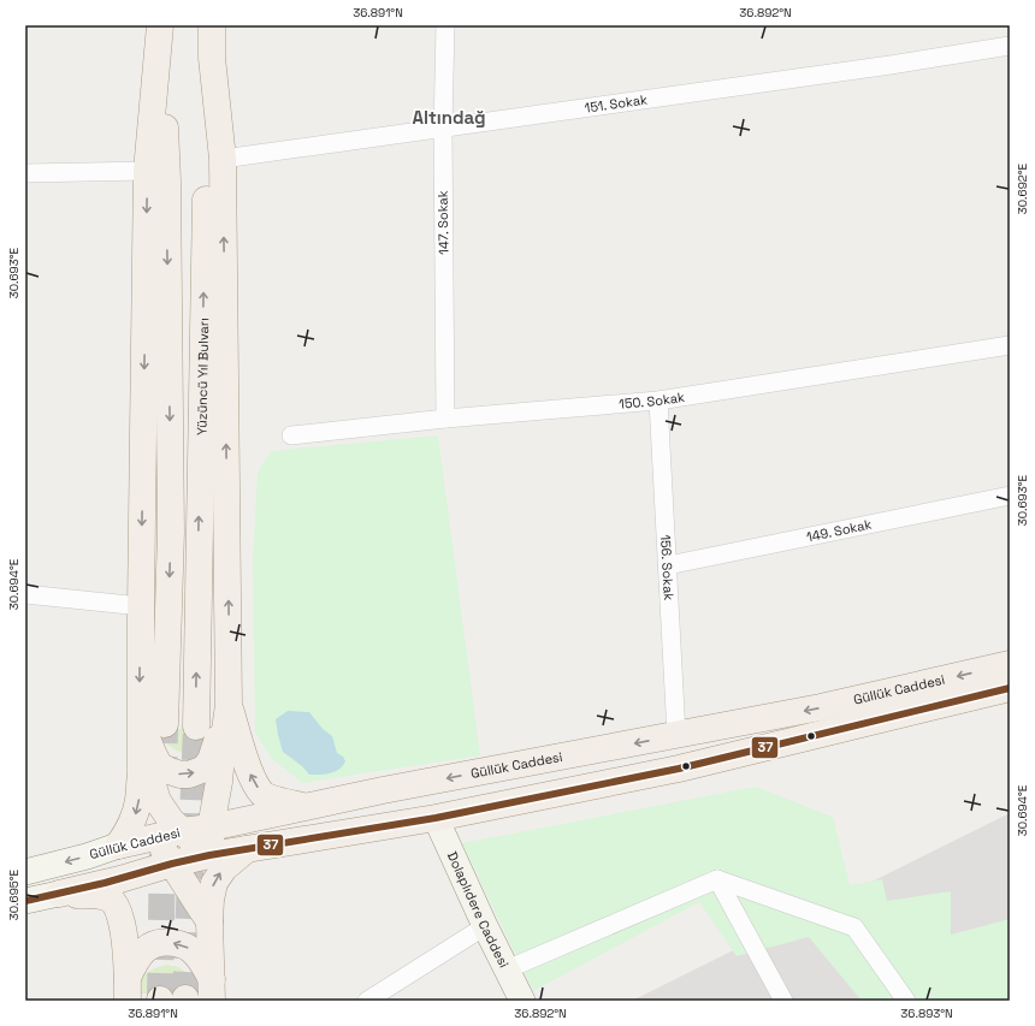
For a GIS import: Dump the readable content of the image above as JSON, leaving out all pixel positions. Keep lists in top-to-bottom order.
{
  "streets": {
    "main road": ["Yüzüncü Yıl Bulvarı", "Güllük Caddesi"],
    "street": [
      "151. Sokak",
      "147. Sokak",
      "150. Sokak",
      "149. Sokak",
      "156. Sokak",
      "Dolaplıdere Caddesi"
    ]
  },
  "crossings": [
    ["151. Sokak", "147. Sokak"],
    ["147. Sokak", "150. Sokak"],
    ["150. Sokak", "156. Sokak"],
    ["149. Sokak", "156. Sokak"],
    ["156. Sokak", "Güllük Caddesi"],
    ["Güllük Caddesi", "Dolaplıdere Caddesi"]
  ],
  "districts": ["Altındağ"],
  "lines": ["transit line 37"],
  "coordinates": [
    "36.891°N",
    "36.892°N",
    "30.692°E",
    "30.693°E",
    "30.694°E",
    "30.695°E",
    "36.893°N"
  ]
}
